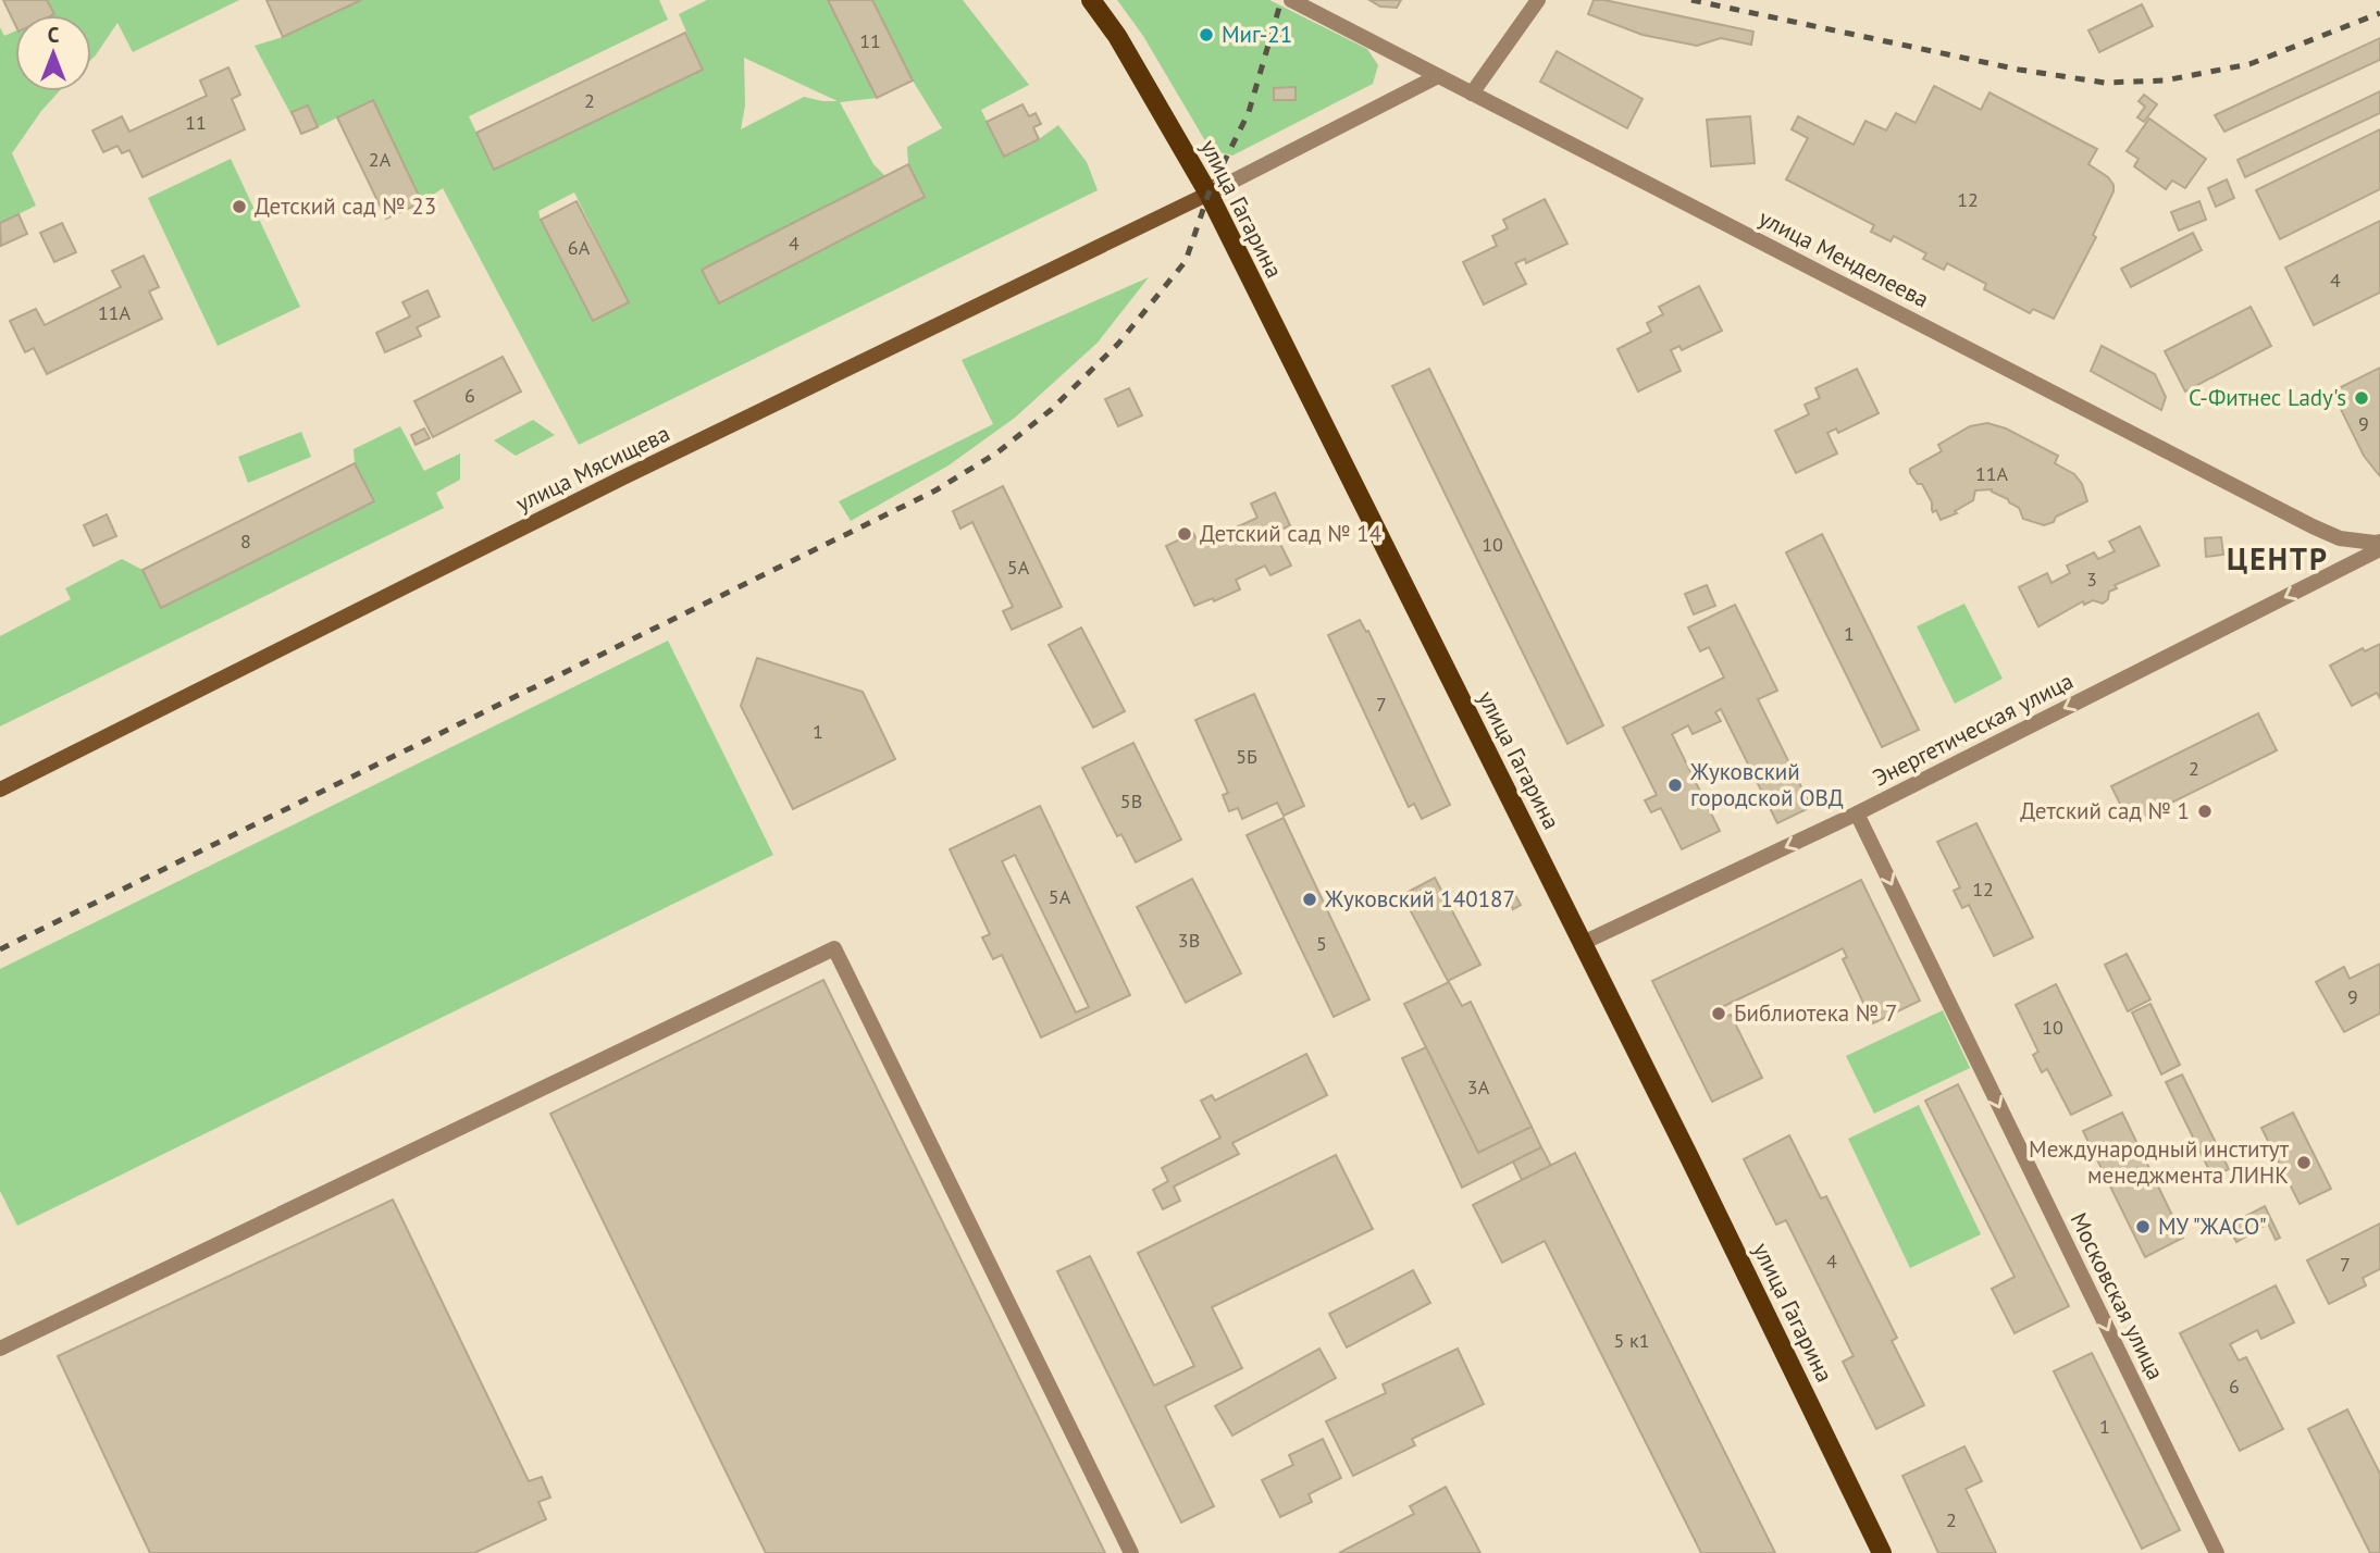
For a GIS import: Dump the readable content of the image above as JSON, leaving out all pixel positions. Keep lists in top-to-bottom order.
{
  "streets": {
    "main road": ["улица Гагарина", "улица Мясищева"],
    "street": ["улица Менделеева", "Энергетическая улица", "Московская улица"]
  },
  "crossings": [
    ["улица Гагарина", "улица Мясищева"],
    ["улица Гагарина", "Энергетическая улица"],
    ["Энергетическая улица", "Московская улица"]
  ],
  "one_way": ["Энергетическая улица", "Московская улица"],
  "districts": ["ЦЕНТР"],
  "places": [
    "Миг-21",
    "Детский сад № 23",
    "С-Фитнес Lady's",
    "Детский сад № 14",
    "Жуковский городской ОВД",
    "Детский сад № 1",
    "Жуковский 140187",
    "Библиотека № 7",
    "Международный институт менеджмента ЛИНК",
    "МУ \"ЖАСО\""
  ],
  "house_numbers": [
    "11",
    "2",
    "11",
    "2А",
    "12",
    "4",
    "6А",
    "4",
    "11А",
    "6",
    "9",
    "11А",
    "8",
    "10",
    "5А",
    "3",
    "1",
    "7",
    "1",
    "5Б",
    "2",
    "5В",
    "12",
    "5А",
    "3В",
    "5",
    "9",
    "10",
    "3А",
    "4",
    "7",
    "5 к1",
    "6",
    "1",
    "2"
  ],
  "north": "top"
}
